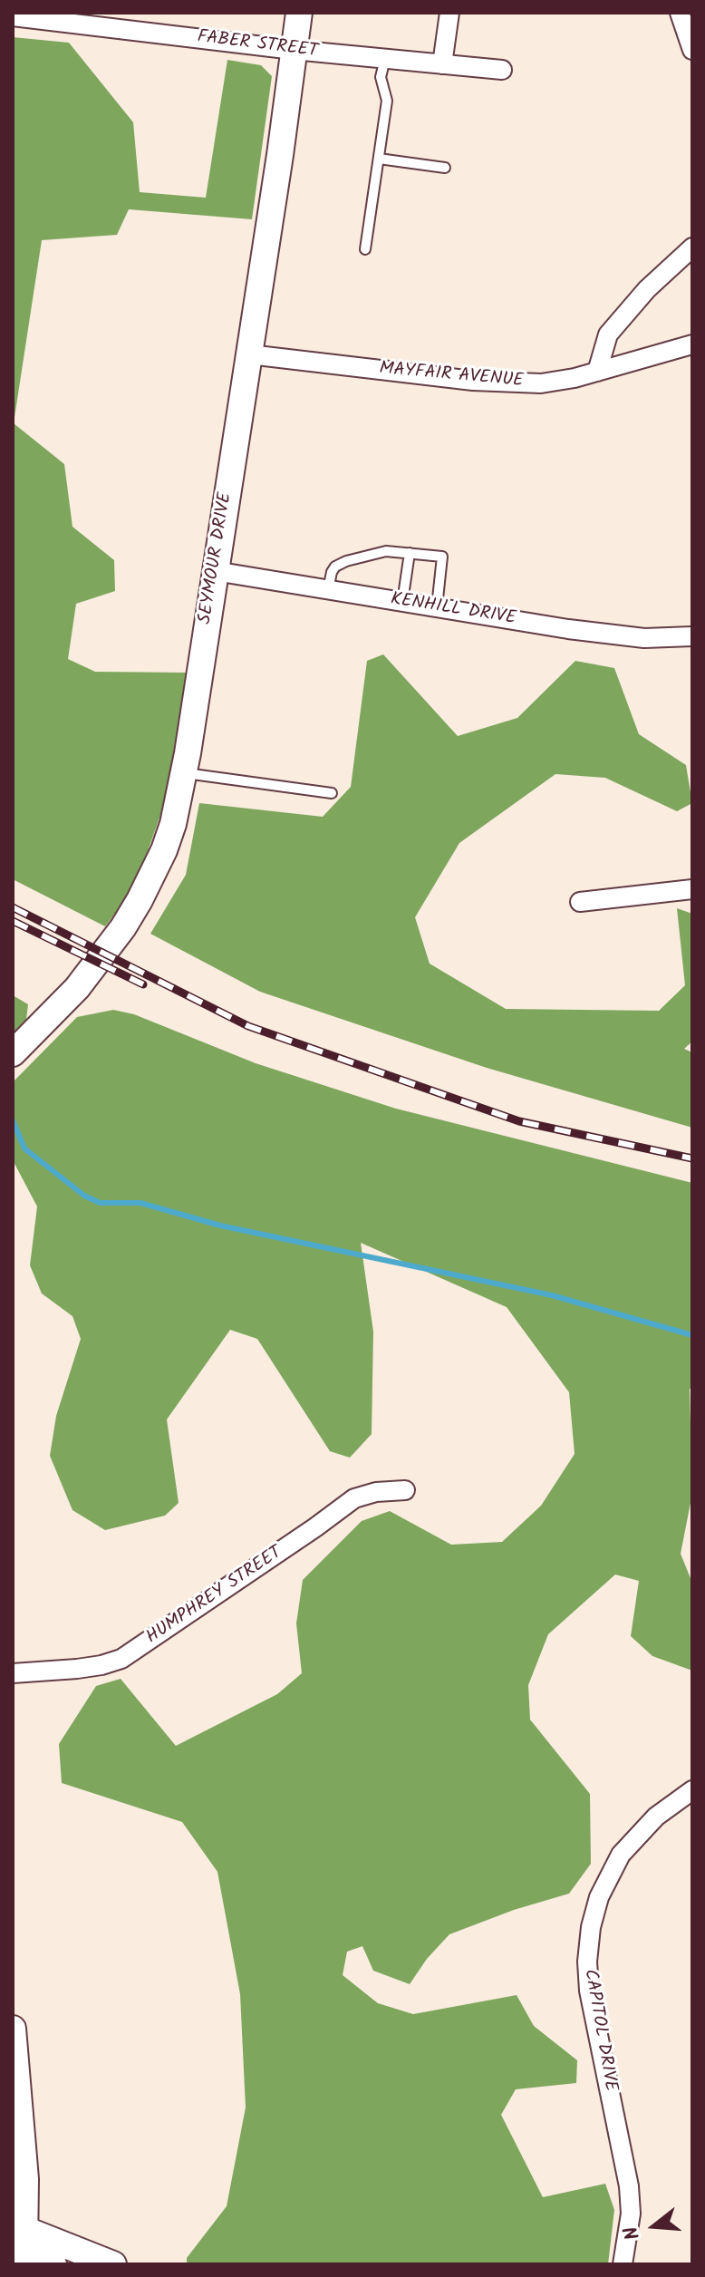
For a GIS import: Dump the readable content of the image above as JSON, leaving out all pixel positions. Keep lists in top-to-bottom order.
{
  "streets": {
    "street": [
      "FABER STREET",
      "MAYFAIR AVENUE",
      "SEYMOUR DRIVE",
      "KENHILL DRIVE",
      "HUMPHREY STREET",
      "CAPITOL DRIVE"
    ]
  },
  "crossings": [
    ["FABER STREET", "SEYMOUR DRIVE"],
    ["MAYFAIR AVENUE", "SEYMOUR DRIVE"],
    ["SEYMOUR DRIVE", "KENHILL DRIVE"]
  ],
  "north": "left"
}
